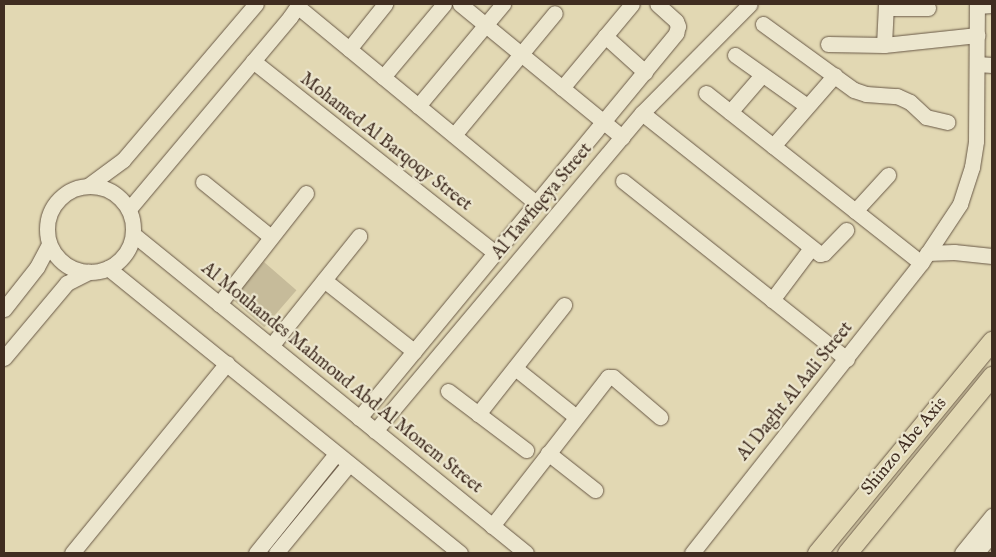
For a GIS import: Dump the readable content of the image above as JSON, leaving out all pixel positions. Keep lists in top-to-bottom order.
{
  "streets": {
    "main road": ["Shinzo Abe Axis"],
    "street": [
      "Mohamed Al Barqoqy Street",
      "Al Tawfiqeya Street",
      "Al Mouhandes Mahmoud Abd Al Monem Street",
      "Al Daght Al Aali Street"
    ]
  },
  "crossings": [
    ["Mohamed Al Barqoqy Street", "Al Tawfiqeya Street"],
    ["Al Tawfiqeya Street", "Al Mouhandes Mahmoud Abd Al Monem Street"]
  ]
}
